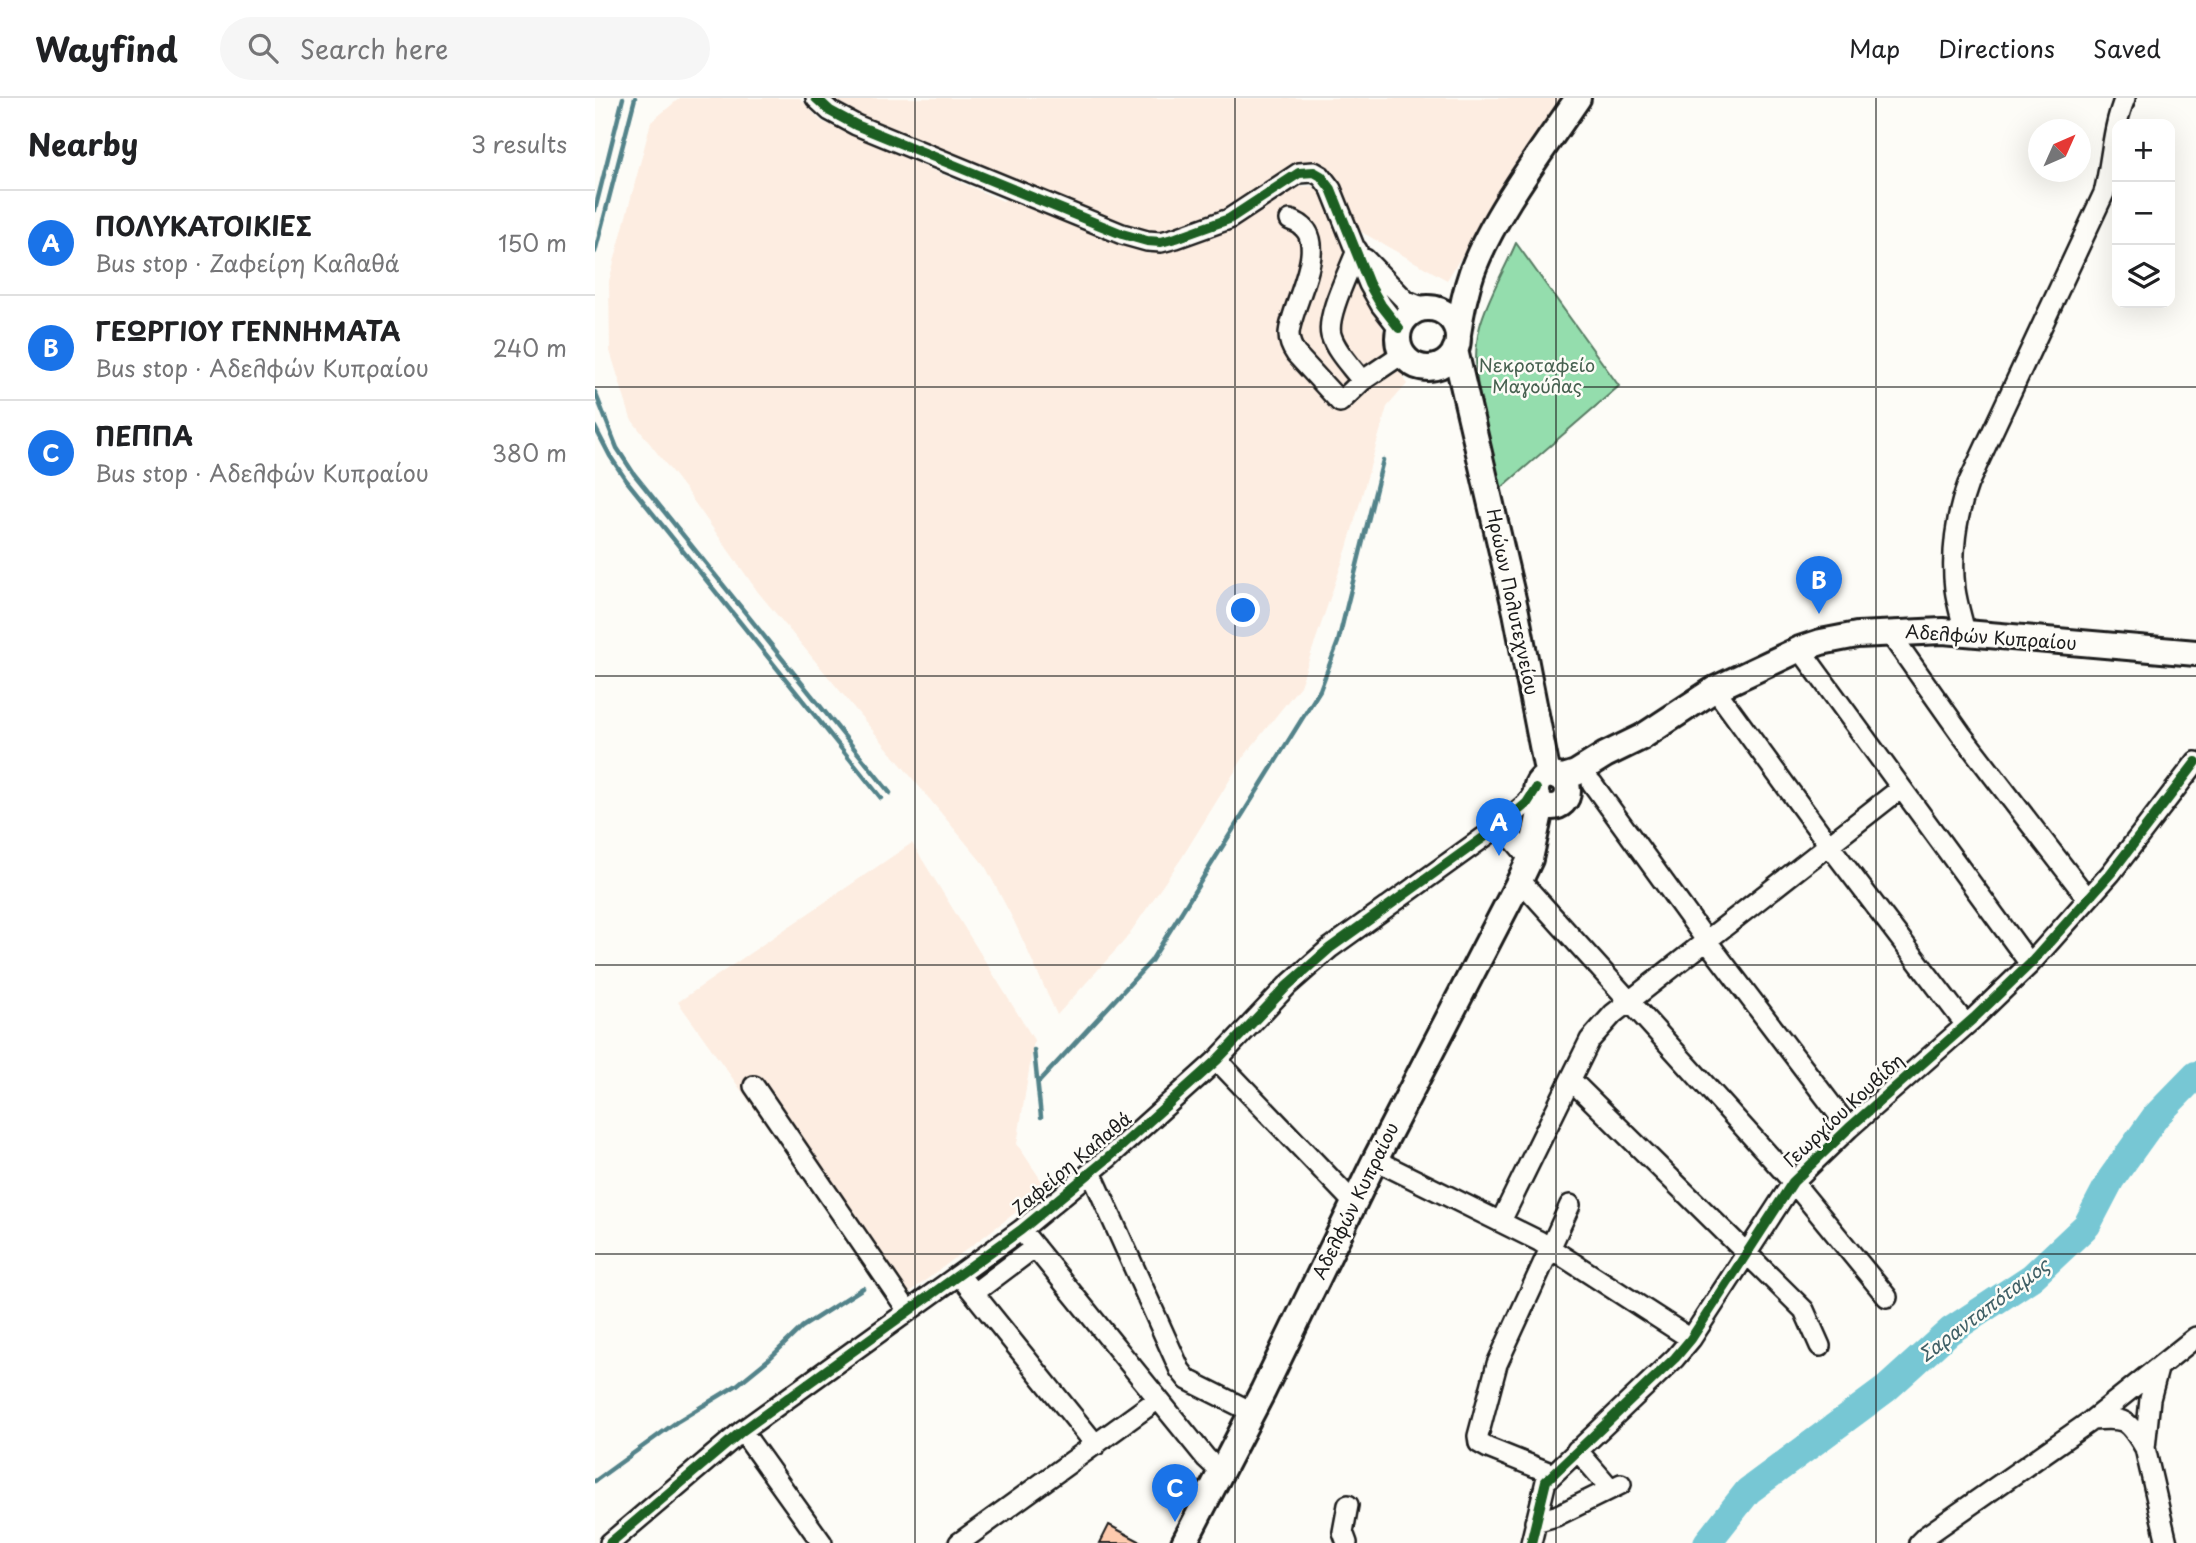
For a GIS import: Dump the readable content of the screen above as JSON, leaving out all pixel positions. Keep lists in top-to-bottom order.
{
  "streets": {
    "main road": ["Ηρώων Πολυτεχνείου", "Αδελφών Κυπραίου"],
    "street": ["Γεωργίου Κουβίδη", "Ζαφείρη Καλαθά"]
  },
  "crossings": [
    ["Ηρώων Πολυτεχνείου", "Αδελφών Κυπραίου"],
    ["Ηρώων Πολυτεχνείου", "Ζαφείρη Καλαθά"],
    ["Αδελφών Κυπραίου", "Ζαφείρη Καλαθά"]
  ],
  "water": ["Σαρανταπόταμος"],
  "parks": ["Νεκροταφείο Μαγούλας"],
  "north": "top right",
  "page": {
    "header": "Wayfind",
    "search": "Search here",
    "nav": ["Map", "Directions", "Saved"],
    "heading": ["Nearby", "3 results"],
    "map_buttons": ["+", "−"],
    "list": [
      {
        "mark": "A",
        "name": "ΠΟΛΥΚΑΤΟΙΚΙΕΣ",
        "note": "Bus stop · Ζαφείρη Καλαθά",
        "value": "150 m"
      },
      {
        "mark": "B",
        "name": "ΓΕΩΡΓΙΟΥ ΓΕΝΝΗΜΑΤΑ",
        "note": "Bus stop · Αδελφών Κυπραίου",
        "value": "240 m"
      },
      {
        "mark": "C",
        "name": "ΠΕΠΠΑ",
        "note": "Bus stop · Αδελφών Κυπραίου",
        "value": "380 m"
      }
    ],
    "pins": ["B", "A", "C"]
  }
}
